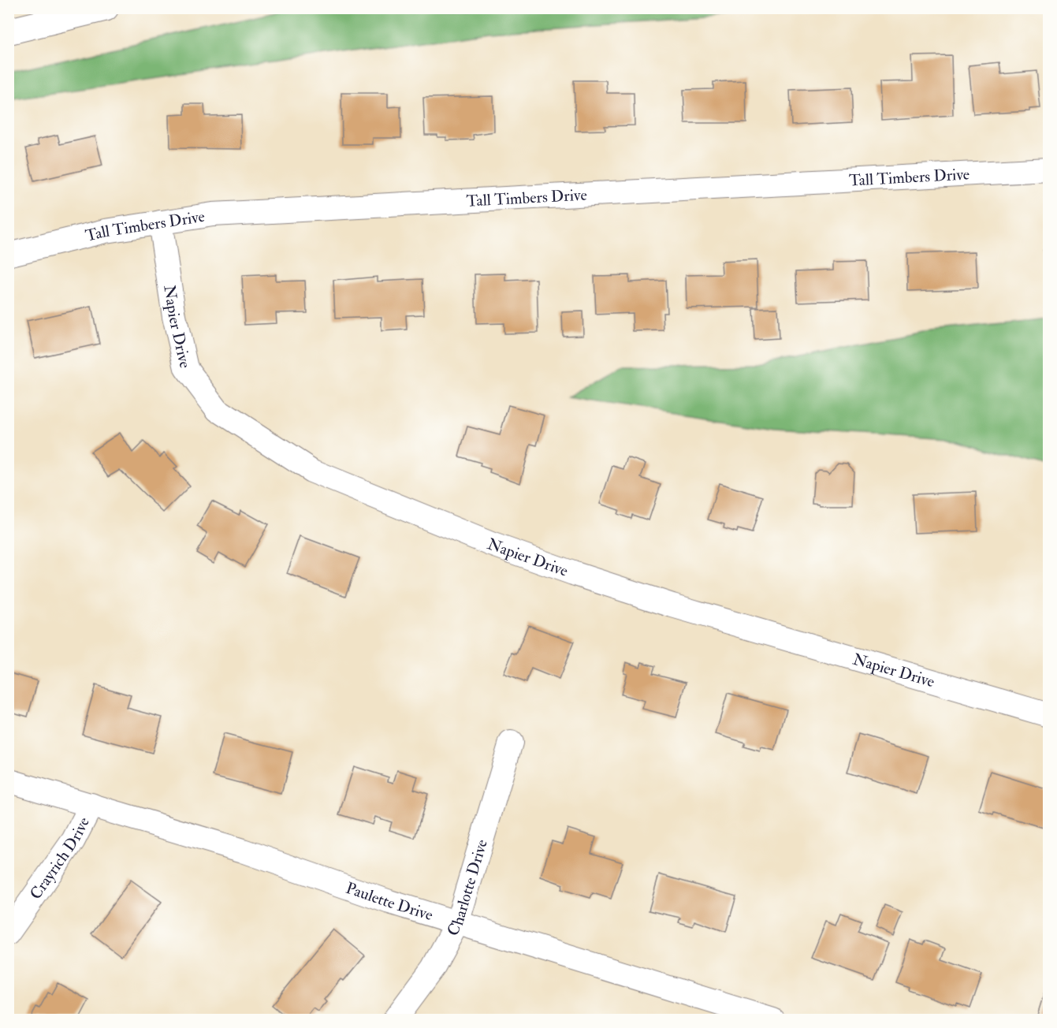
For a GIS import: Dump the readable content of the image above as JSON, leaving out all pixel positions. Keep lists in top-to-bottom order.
{
  "streets": {
    "street": [
      "Tall Timbers Drive",
      "Napier Drive",
      "Crayrich Drive",
      "Charlotte Drive",
      "Paulette Drive"
    ]
  },
  "crossings": [
    ["Tall Timbers Drive", "Napier Drive"],
    ["Crayrich Drive", "Paulette Drive"],
    ["Charlotte Drive", "Paulette Drive"]
  ]
}
